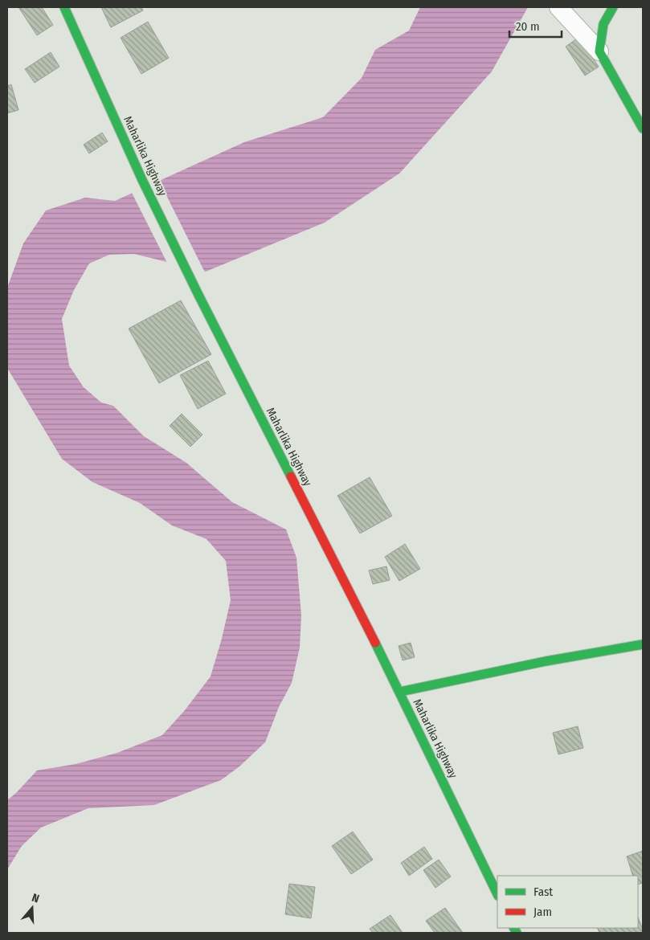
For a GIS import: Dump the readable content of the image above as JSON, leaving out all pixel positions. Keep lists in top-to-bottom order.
{
  "streets": {
    "main road": ["Maharlika Highway"]
  },
  "legend": ["Fast", "Jam"],
  "scale_bar": "20 m",
  "north": "top"
}
